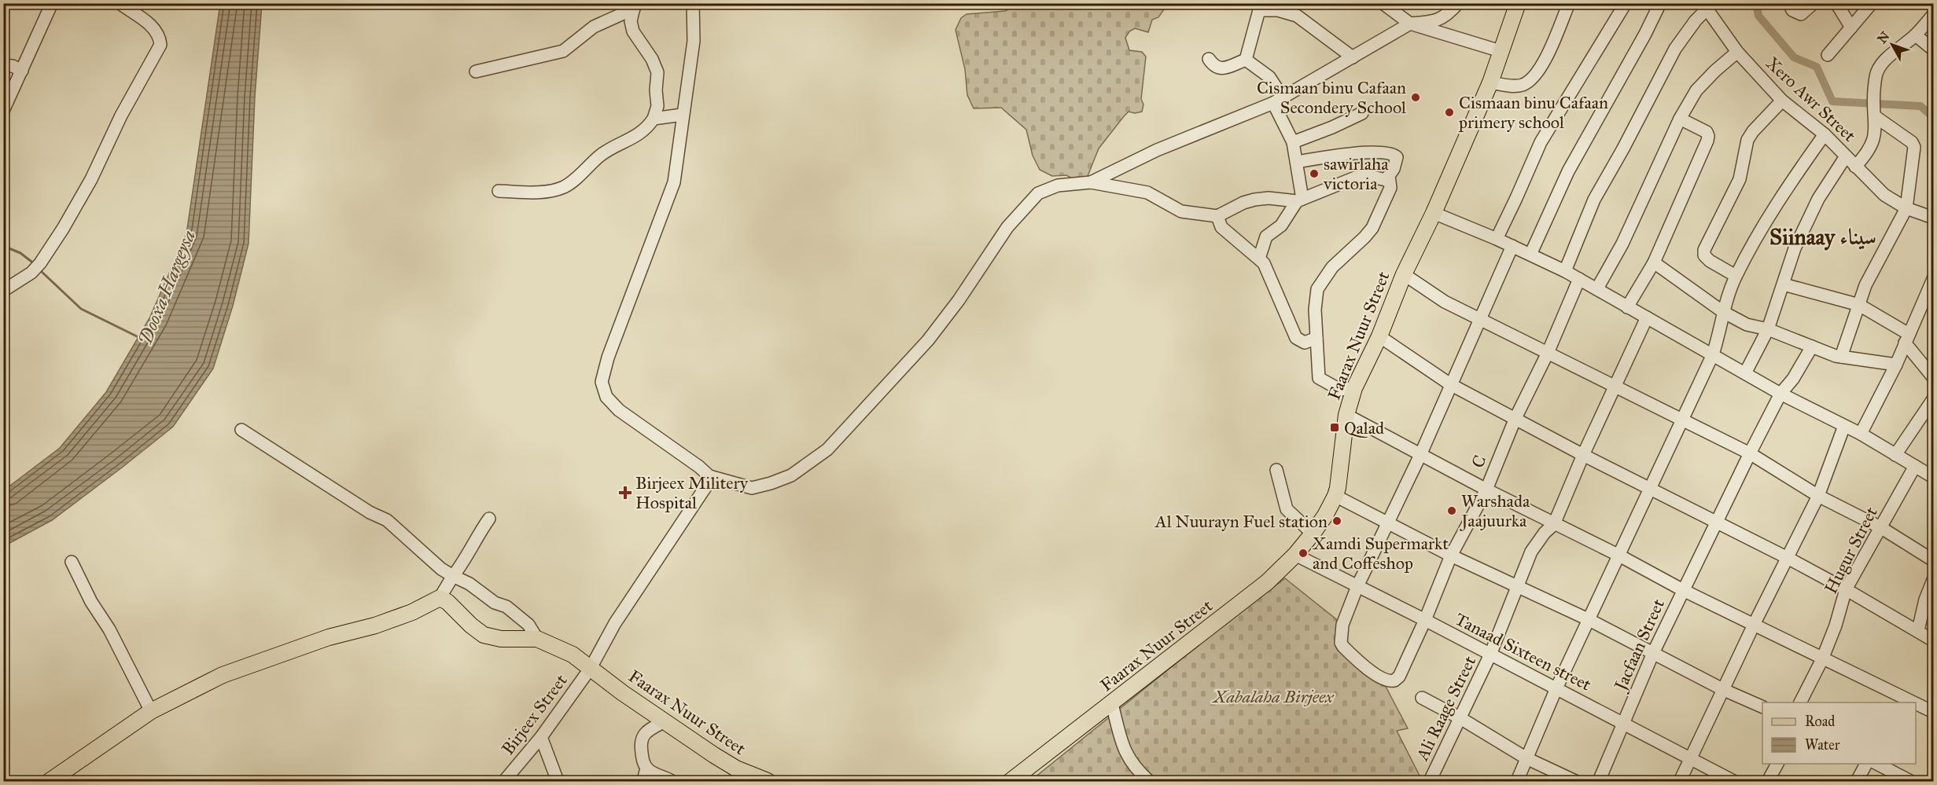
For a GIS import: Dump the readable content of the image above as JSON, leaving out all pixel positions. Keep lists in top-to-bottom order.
{
  "streets": {
    "main road": ["Faarax Nuur Street"],
    "street": [
      "Xero Awr Street",
      "C",
      "Hugur Street",
      "Jacfaan Street",
      "Tanaad Sixteen street",
      "Ali Raage Street",
      "Birjeex Street"
    ]
  },
  "crossings": [
    ["Faarax Nuur Street", "Tanaad Sixteen street"],
    ["Faarax Nuur Street", "Birjeex Street"],
    ["C", "Tanaad Sixteen street"],
    ["Jacfaan Street", "Tanaad Sixteen street"],
    ["Tanaad Sixteen street", "Ali Raage Street"]
  ],
  "districts": ["Siinaay سيناء"],
  "water": ["Dooxa Hargeysa"],
  "parks": ["Xabalaha Birjeex"],
  "places": {
    "other": [
      "Cismaan binu Cafaan Secondery School",
      "Cismaan binu Cafaan primery school",
      "sawirlaha victoria",
      "Warshada Jaajuurka",
      "Al Nuurayn Fuel station",
      "Xamdi Supermarkt and Coffeshop"
    ],
    "transit": ["Qalad"],
    "health": ["Birjeex Militery Hospital"]
  },
  "legend": ["Road", "Water"],
  "north": "top left"
}
